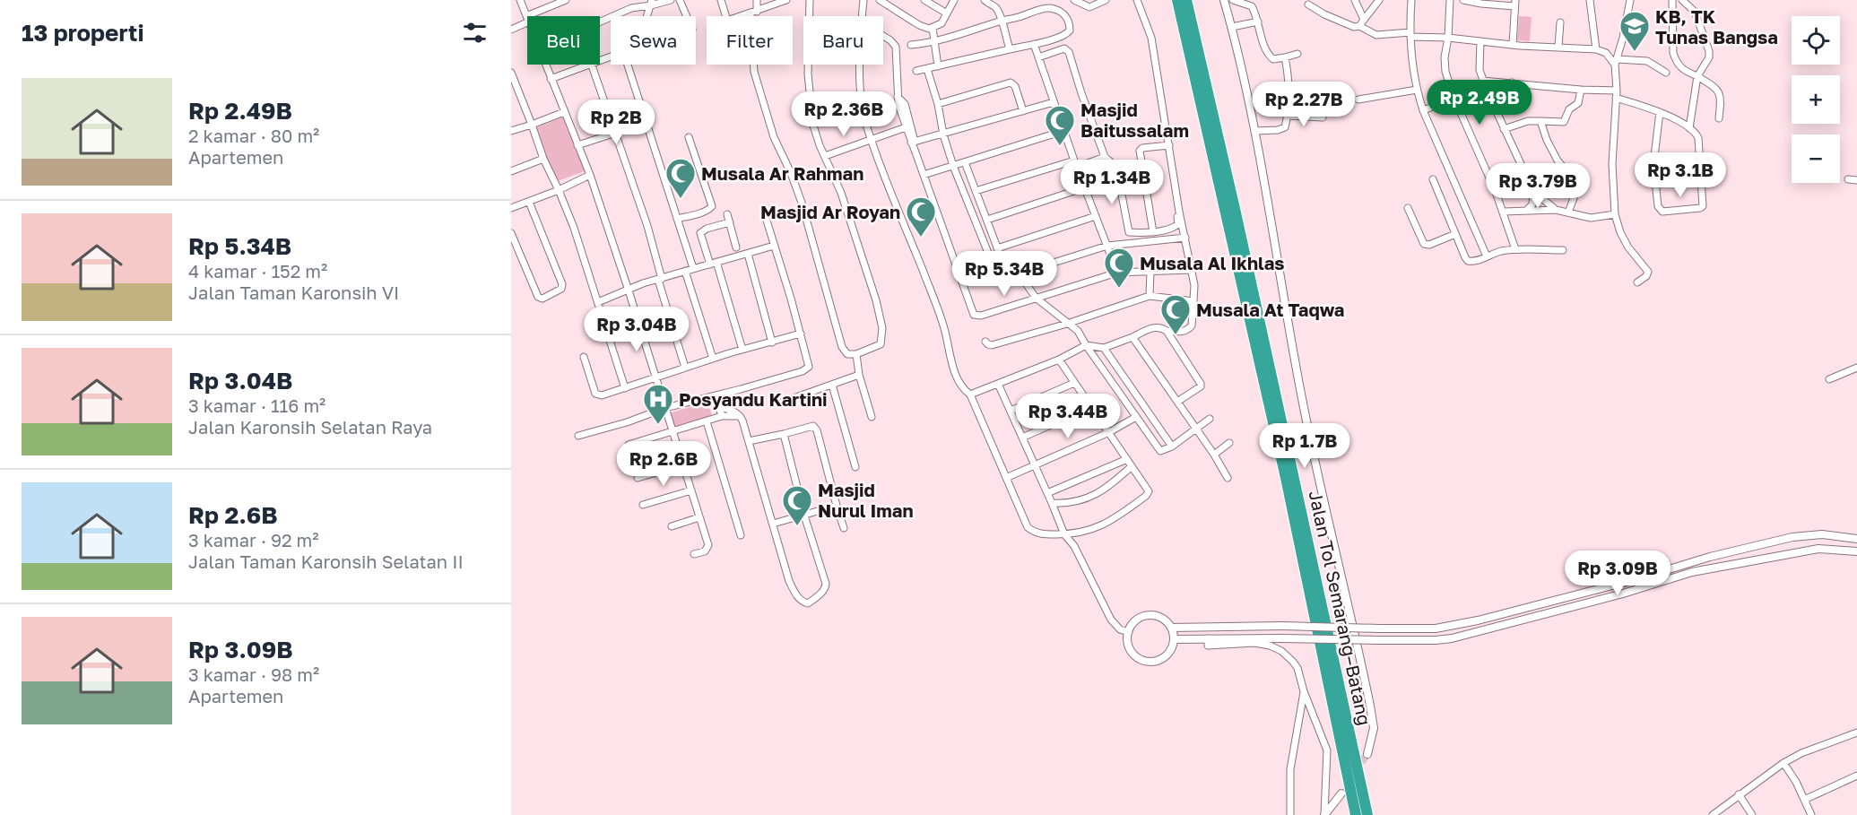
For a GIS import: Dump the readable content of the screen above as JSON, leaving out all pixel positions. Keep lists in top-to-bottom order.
{
  "streets": {
    "highway": ["Jalan Tol Semarang–Batang"]
  },
  "places": {
    "school or university": ["KB, TK Tunas Bangsa"],
    "mosque": [
      "Masjid Baitussalam",
      "Musala Ar Rahman",
      "Masjid Ar Royan",
      "Musala Al Ikhlas",
      "Musala At Taqwa",
      "Masjid Nurul Iman"
    ],
    "hospital": ["Posyandu Kartini"]
  },
  "page": {
    "heading": "13 properti",
    "map_buttons": ["+", "−"],
    "chip": [
      "Beli",
      "Sewa",
      "Filter",
      "Baru"
    ],
    "list": [
      {
        "name": "Rp 2.49B",
        "note": "2 kamar · 80 m² · Apartemen"
      },
      {
        "name": "Rp 5.34B",
        "note": "4 kamar · 152 m² · Jalan Taman Karonsih VI"
      },
      {
        "name": "Rp 3.04B",
        "note": "3 kamar · 116 m² · Jalan Karonsih Selatan Raya"
      },
      {
        "name": "Rp 2.6B",
        "note": "3 kamar · 92 m² · Jalan Taman Karonsih Selatan II"
      },
      {
        "name": "Rp 3.09B",
        "note": "3 kamar · 98 m² · Apartemen"
      }
    ],
    "price": [
      "Rp 2.49B",
      "Rp 2.27B",
      "Rp 2.36B",
      "Rp 2B",
      "Rp 3.1B",
      "Rp 1.34B",
      "Rp 3.79B",
      "Rp 5.34B",
      "Rp 3.04B",
      "Rp 3.44B",
      "Rp 1.7B",
      "Rp 2.6B",
      "Rp 3.09B"
    ]
  }
}
